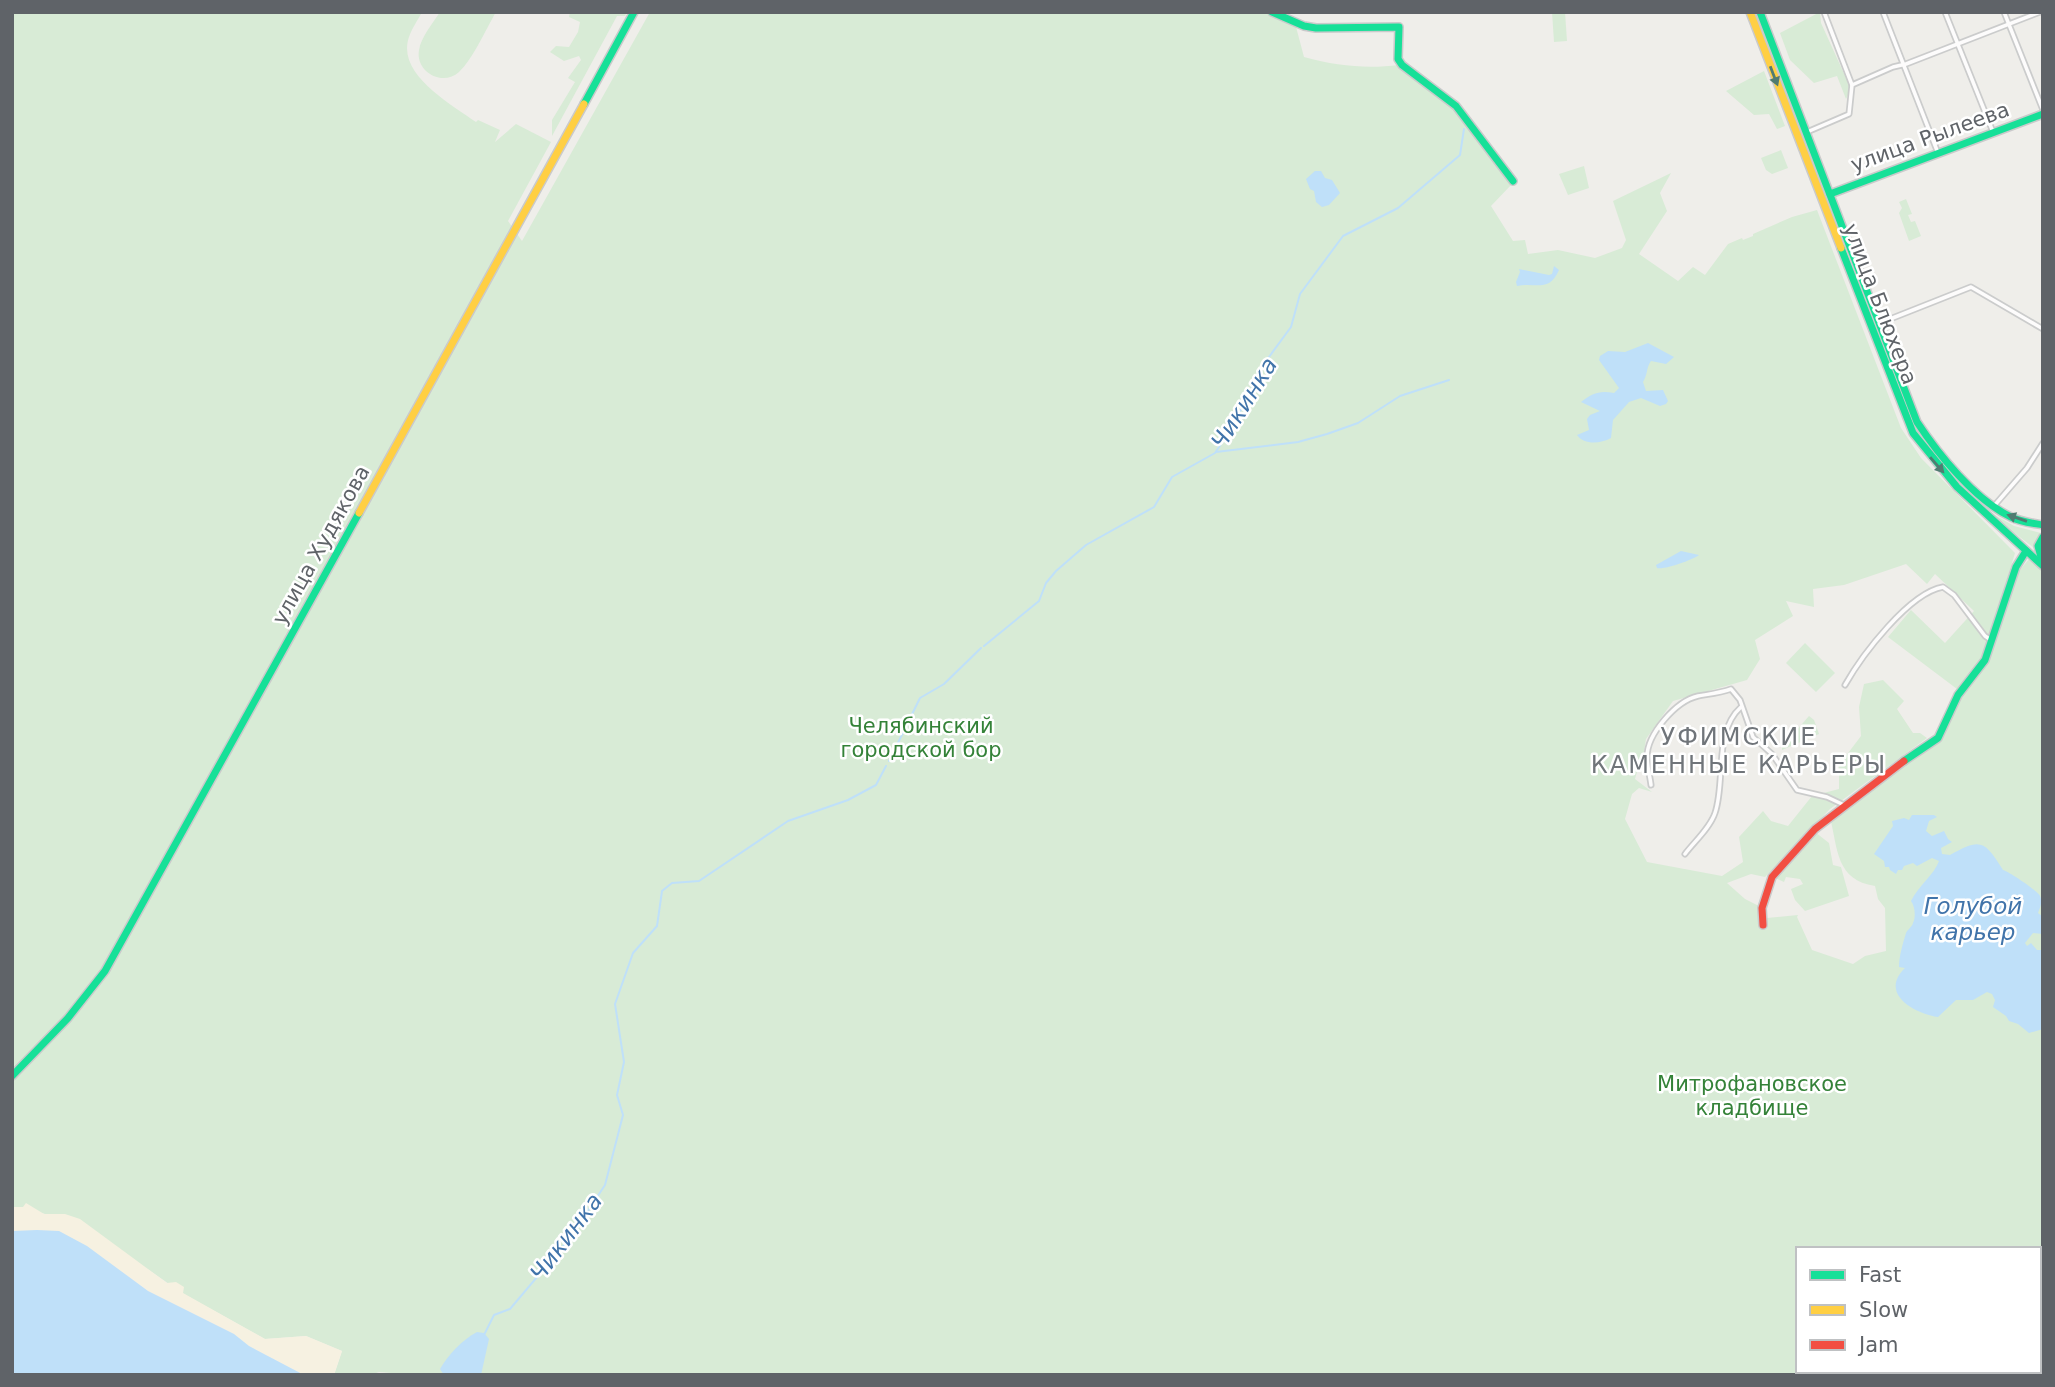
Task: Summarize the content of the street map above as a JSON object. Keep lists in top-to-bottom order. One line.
{"streets":{"main road":["улица Рылеева","улица Блюхера","улица Худякова"]},"crossings":[["улица Рылеева","улица Блюхера"]],"districts":["УФИМСКИЕ КАМЕННЫЕ КАРЬЕРЫ"],"water":["Чикинка","Голубой карьер"],"parks":["Челябинский городской бор","Митрофановское кладбище"],"legend":["Fast","Slow","Jam"]}
